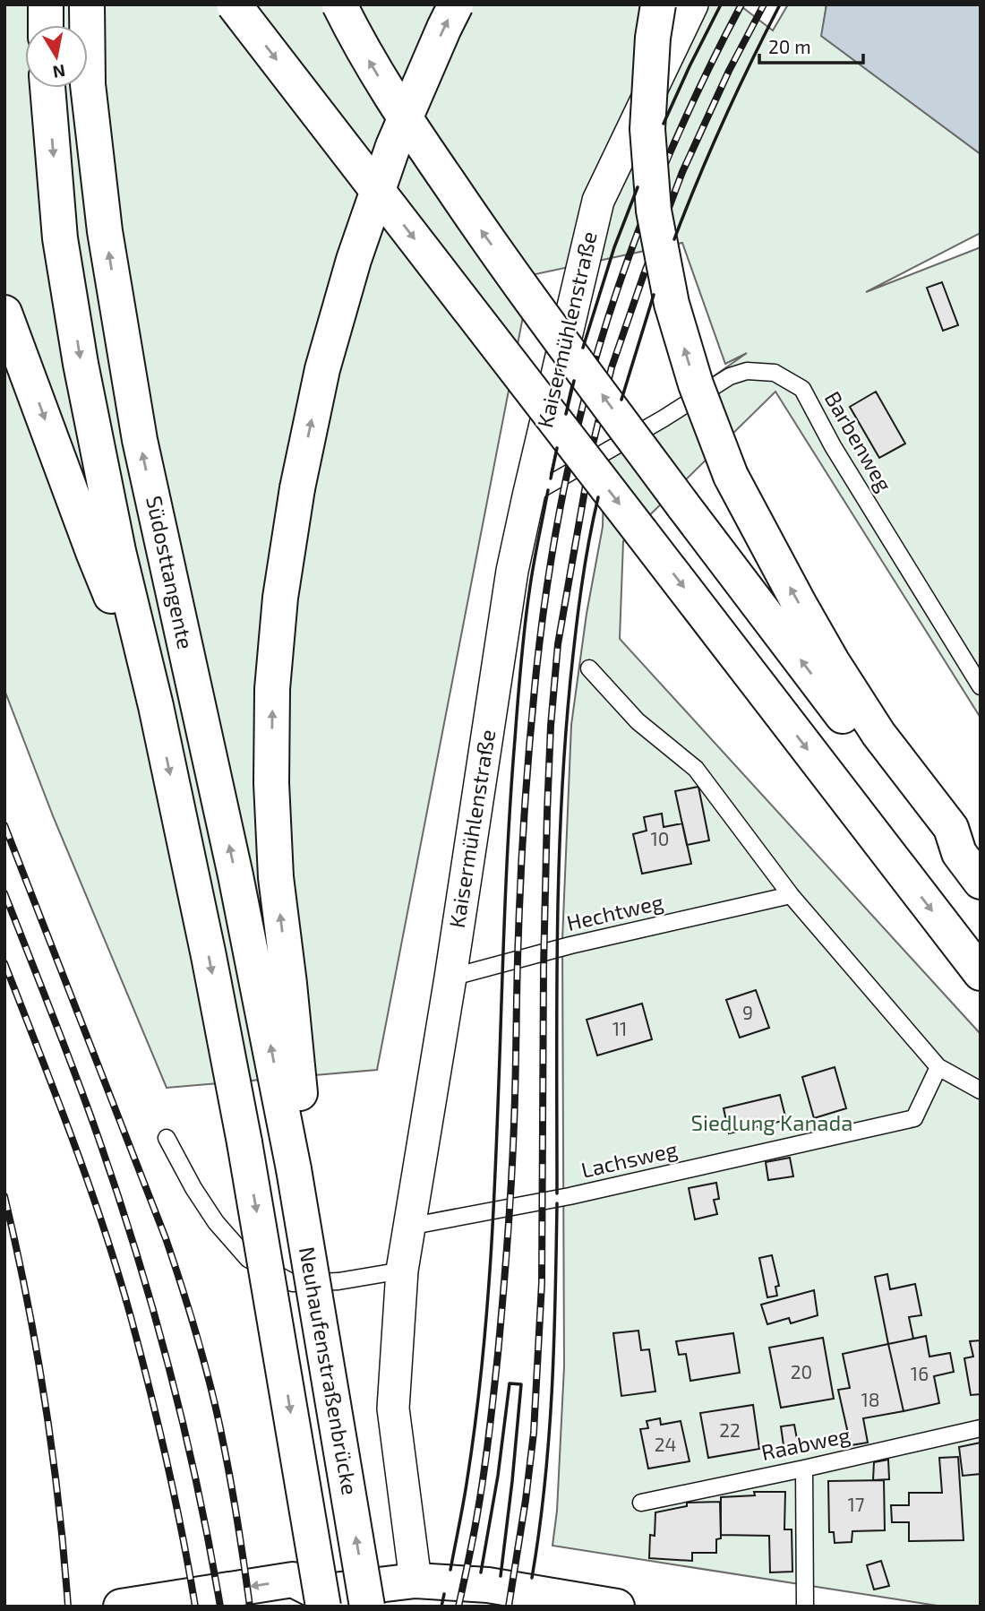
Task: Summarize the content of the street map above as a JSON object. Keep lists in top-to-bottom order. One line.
{"streets":{"main road":["Südosttangente","Neuhaufenstraßenbrücke"],"street":["Kaisermühlenstraße"],"lane":["Barbenweg","Hechtweg","Lachsweg","Raabweg"]},"crossings":[["Kaisermühlenstraße","Barbenweg"],["Kaisermühlenstraße","Hechtweg"],["Kaisermühlenstraße","Lachsweg"],["Südosttangente","Neuhaufenstraßenbrücke"]],"parks":["Siedlung Kanada"],"house_numbers":["10","9","11","20","16","18","22","24","17"],"scale_bar":"20 m","north":"bottom"}
